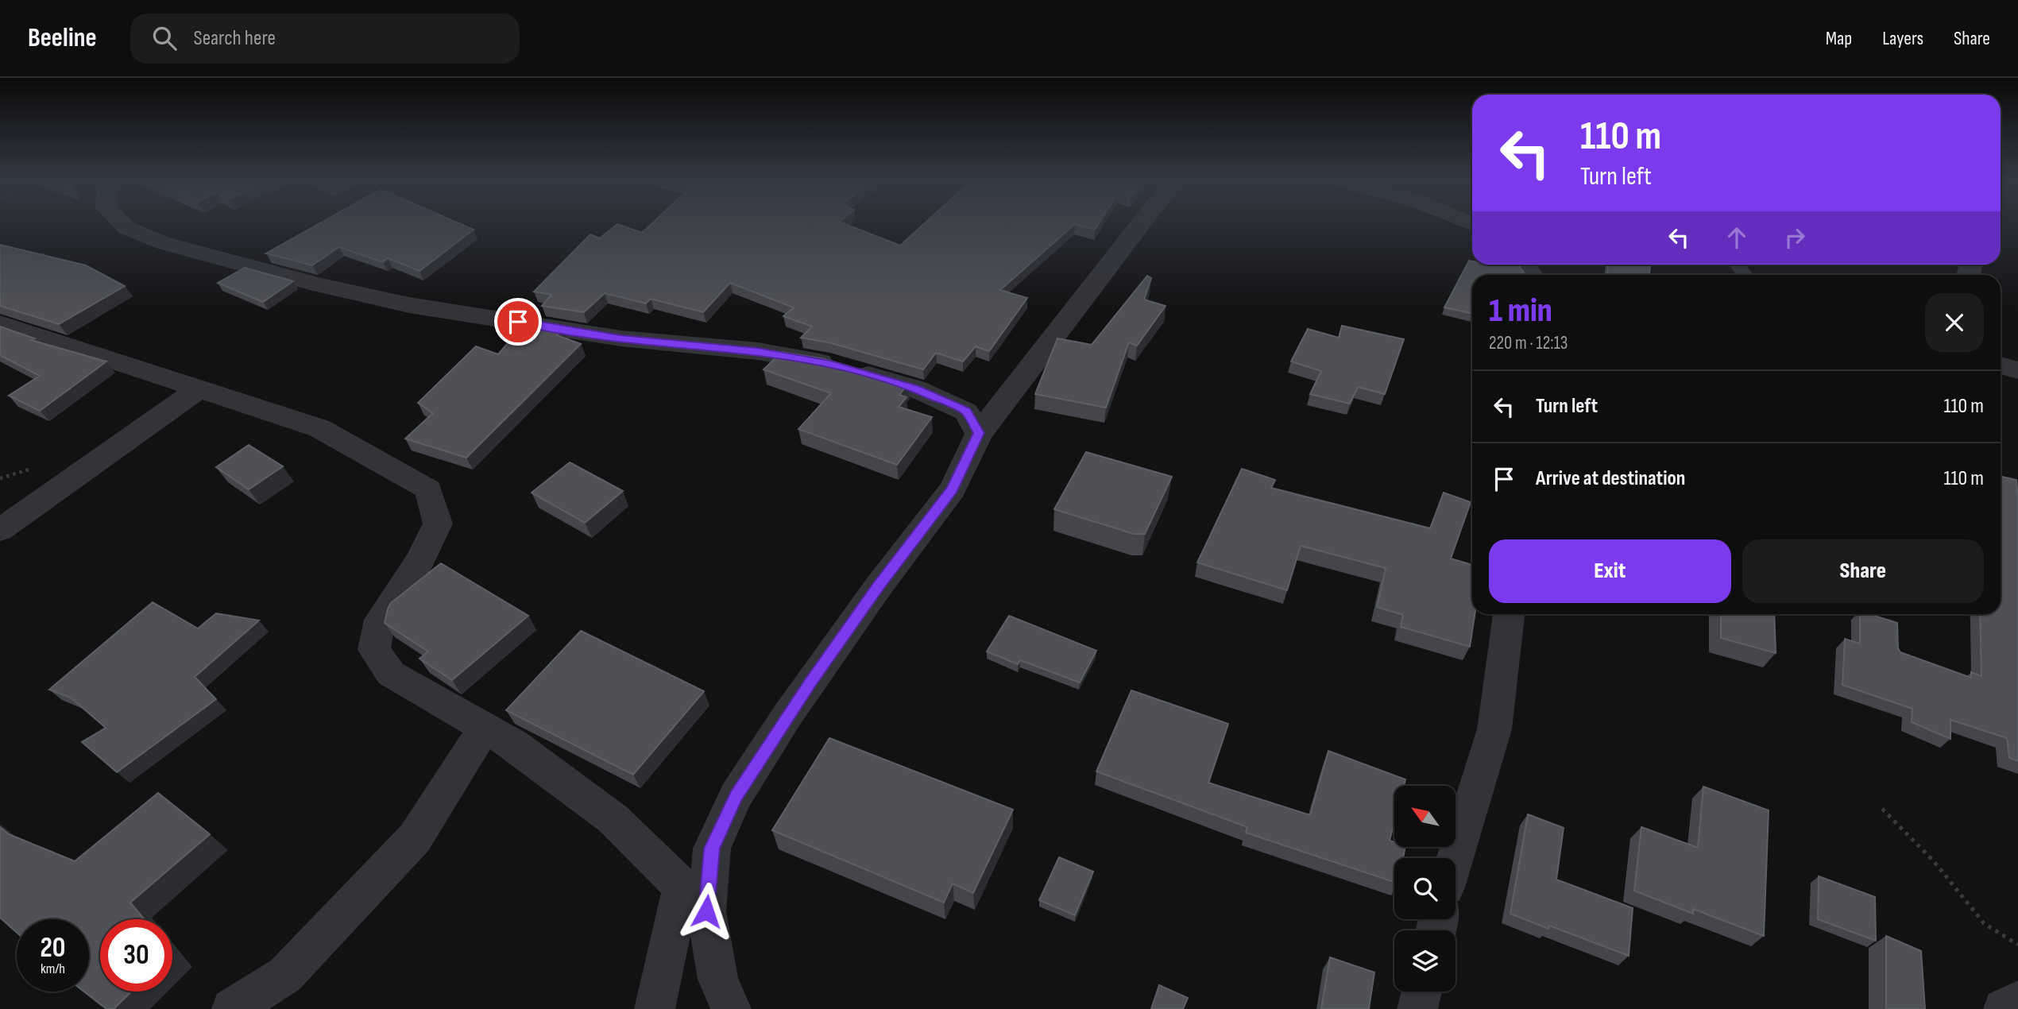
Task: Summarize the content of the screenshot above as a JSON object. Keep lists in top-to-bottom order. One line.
{"north":"top left","page":{"header":"Beeline","search":"Search here","nav":["Map","Layers","Share"],"turn":["110 m","Turn left"],"heading":["1 min","220 m · 12:13"],"list":[{"name":"Turn left","value":"110 m"},{"name":"Arrive at destination","value":"110 m"}],"buttons":["Exit","Share"],"speed":"20 km/h","limit":"30"}}
